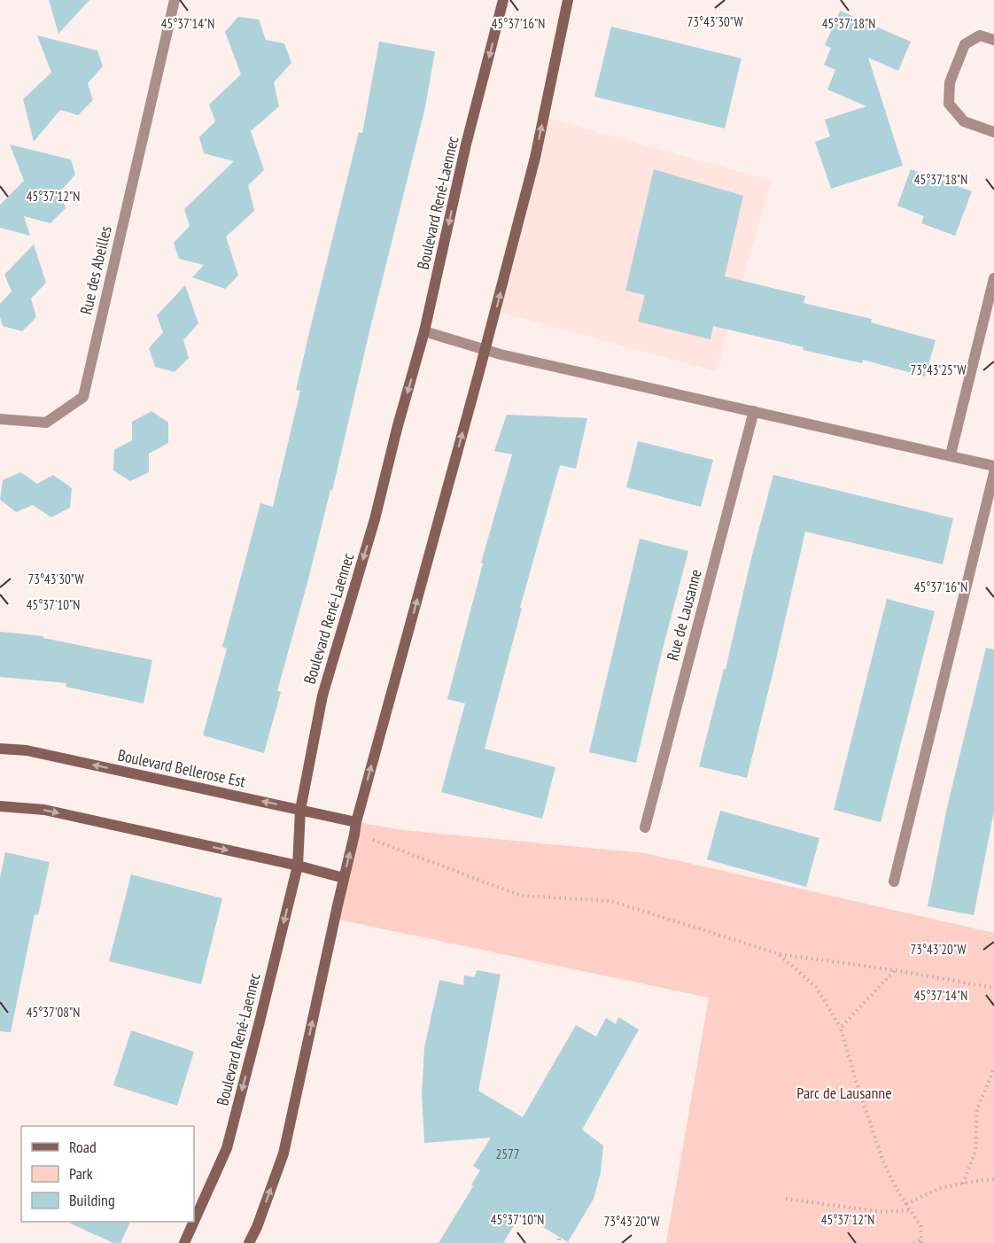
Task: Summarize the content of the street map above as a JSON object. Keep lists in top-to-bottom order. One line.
{"streets":{"street":["Boulevard René-Laennec","Rue des Abeilles","Rue de Lausanne","Boulevard Bellerose Est"]},"crossings":[["Boulevard René-Laennec","Boulevard Bellerose Est"]],"parks":["Parc de Lausanne"],"house_numbers":["2577"],"legend":["Road","Park","Building"],"coordinates":["73°43'30\"W","45°37'14\"N","45°37'18\"N","45°37'16\"N","45°37'12\"N","73°43'25\"W","45°37'10\"N","73°43'20\"W","45°37'08\"N"]}
